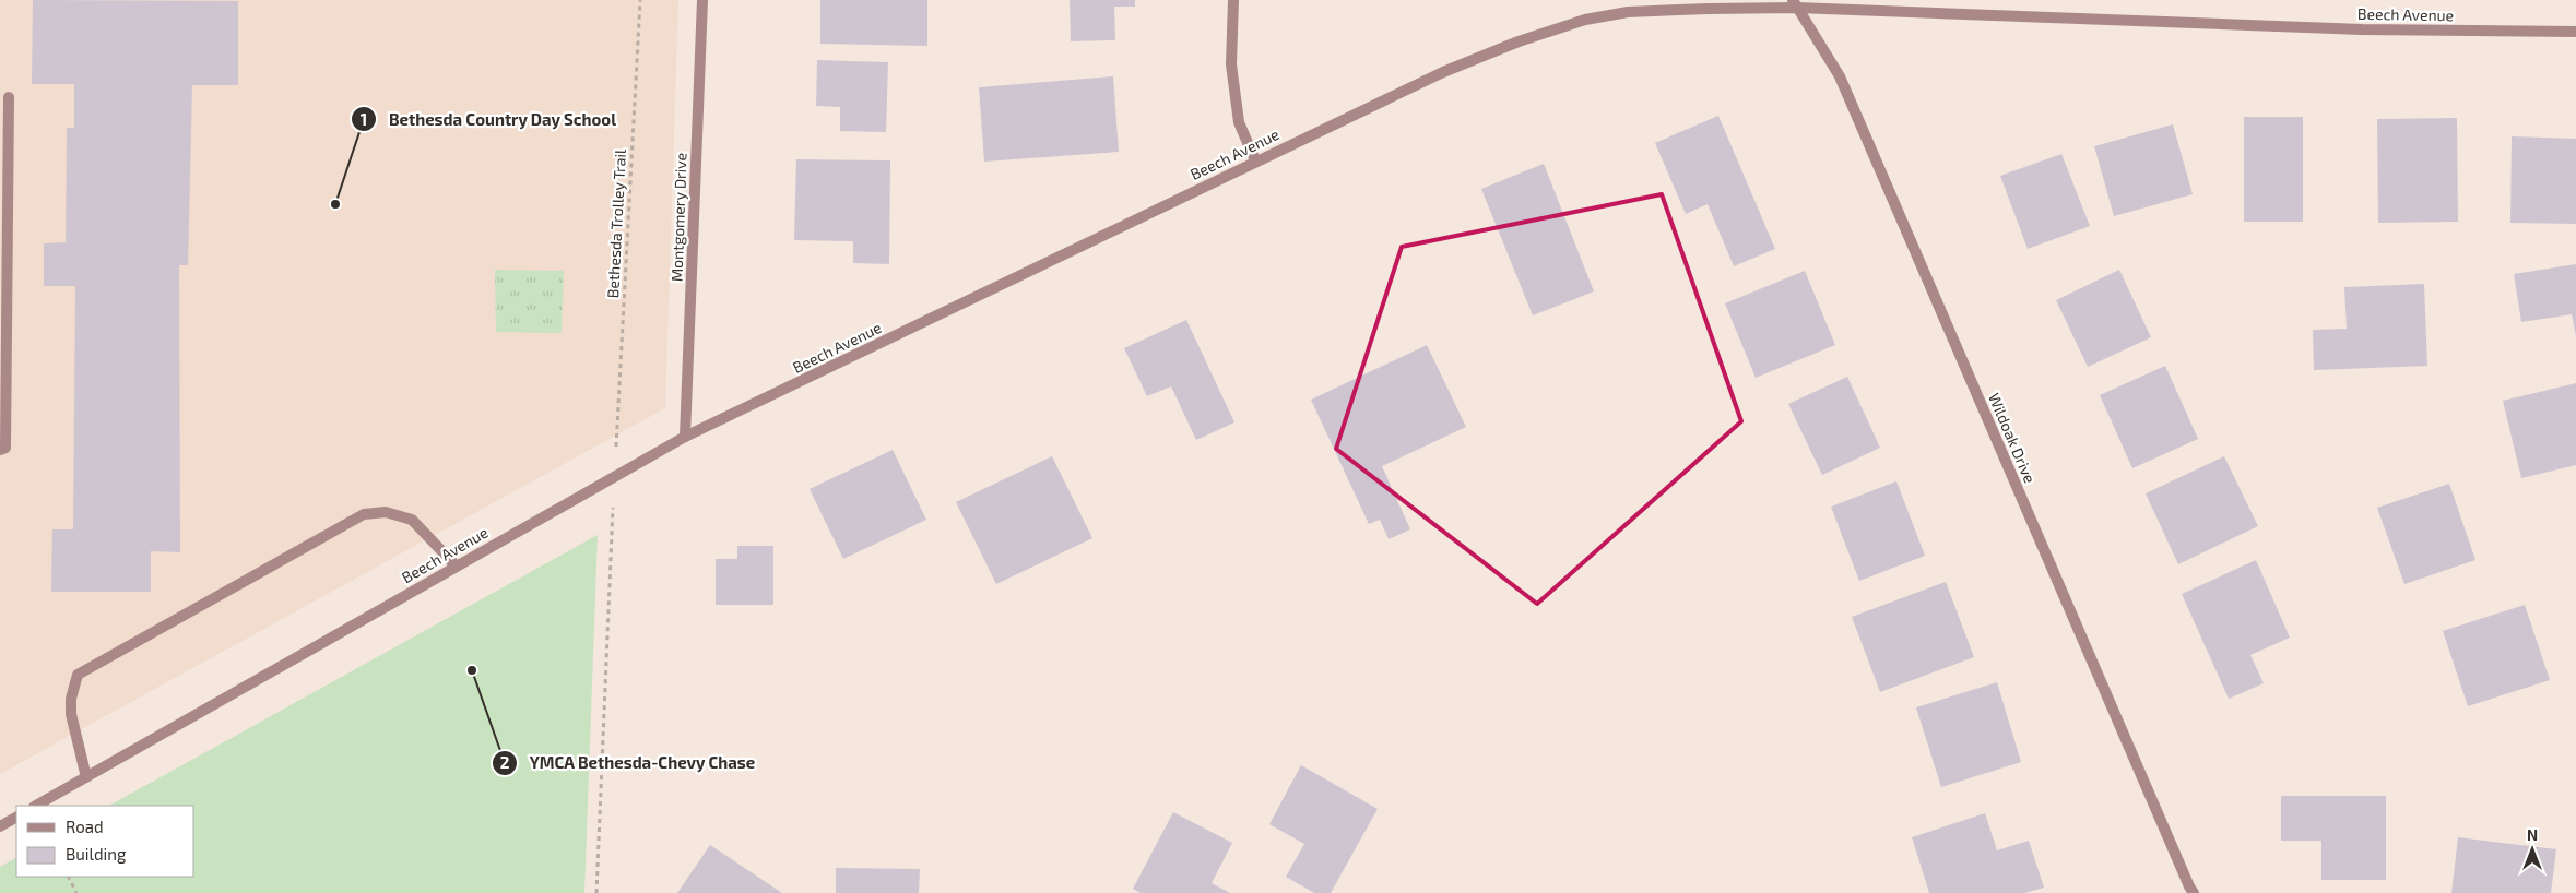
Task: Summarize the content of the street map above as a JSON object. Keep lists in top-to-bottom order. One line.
{"streets":{"street":["Beech Avenue","Montgomery Drive","Wildoak Drive"],"path":["Bethesda Trolley Trail"]},"crossings":[["Beech Avenue","Montgomery Drive"],["Beech Avenue","Wildoak Drive"]],"places":["Bethesda Country Day School","YMCA Bethesda-Chevy Chase"],"legend":["Road","Building"],"north":"top"}
